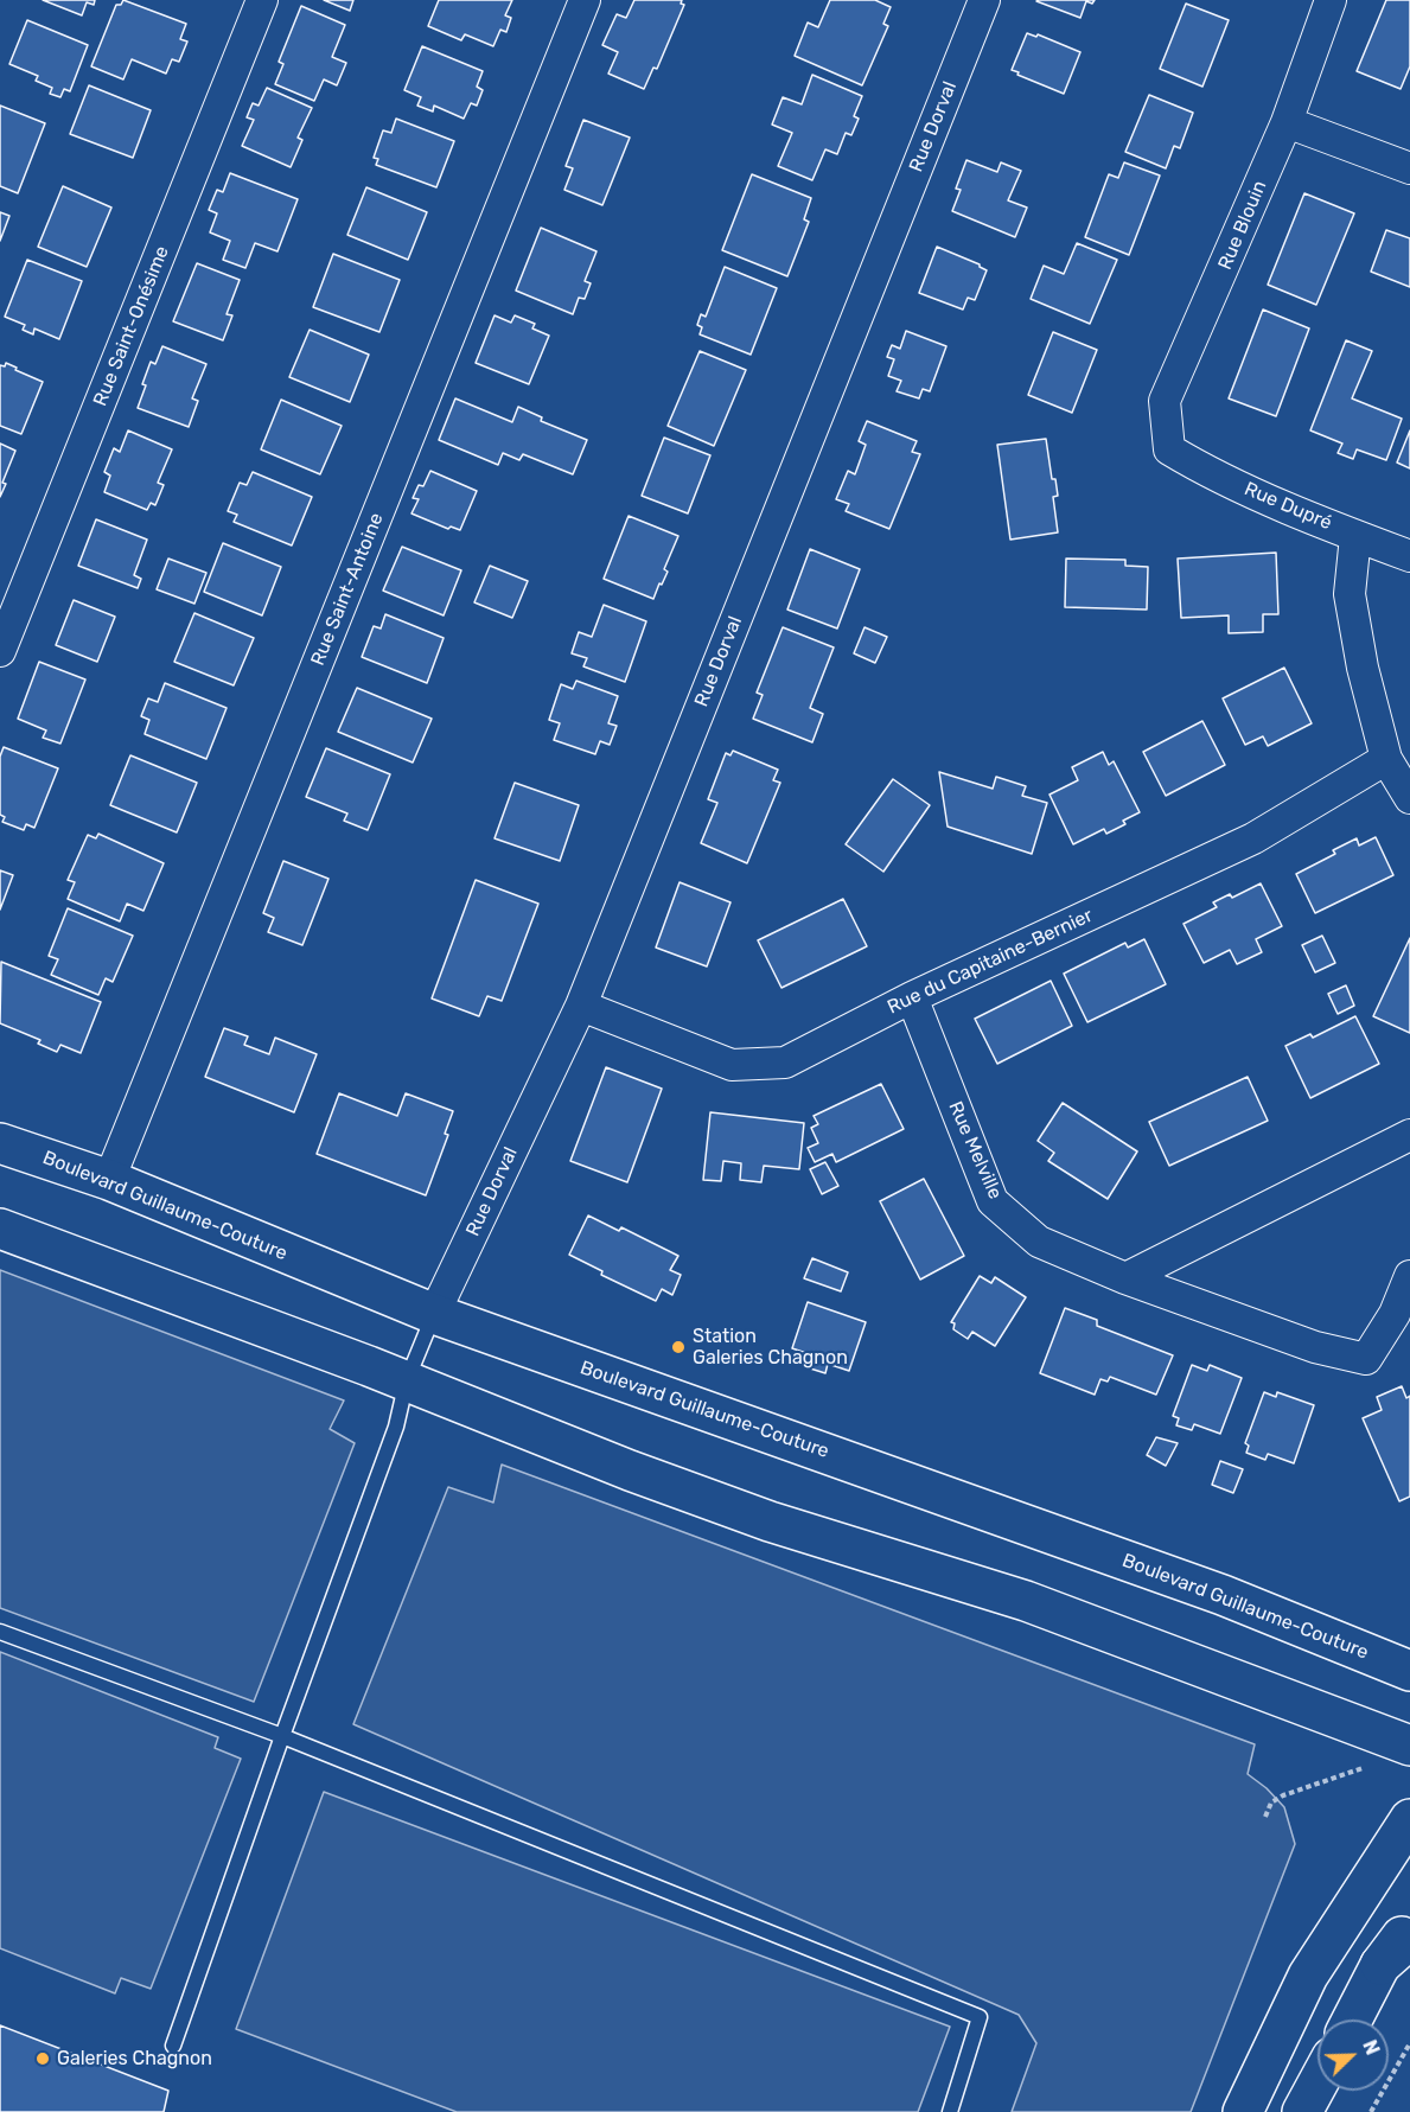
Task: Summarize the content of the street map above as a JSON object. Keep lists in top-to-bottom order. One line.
{"streets":{"main road":["Boulevard Guillaume-Couture"],"street":["Rue Dorval","Rue Blouin","Rue Saint-Onésime","Rue Dupré","Rue Saint-Antoine","Rue du Capitaine-Bernier","Rue Melville"]},"crossings":[["Rue Dorval","Rue du Capitaine-Bernier"],["Rue Dorval","Boulevard Guillaume-Couture"],["Rue Blouin","Rue Dupré"],["Rue Saint-Antoine","Boulevard Guillaume-Couture"],["Rue du Capitaine-Bernier","Rue Melville"]],"places":["Station Galeries Chagnon","Galeries Chagnon"],"north":"top right"}
